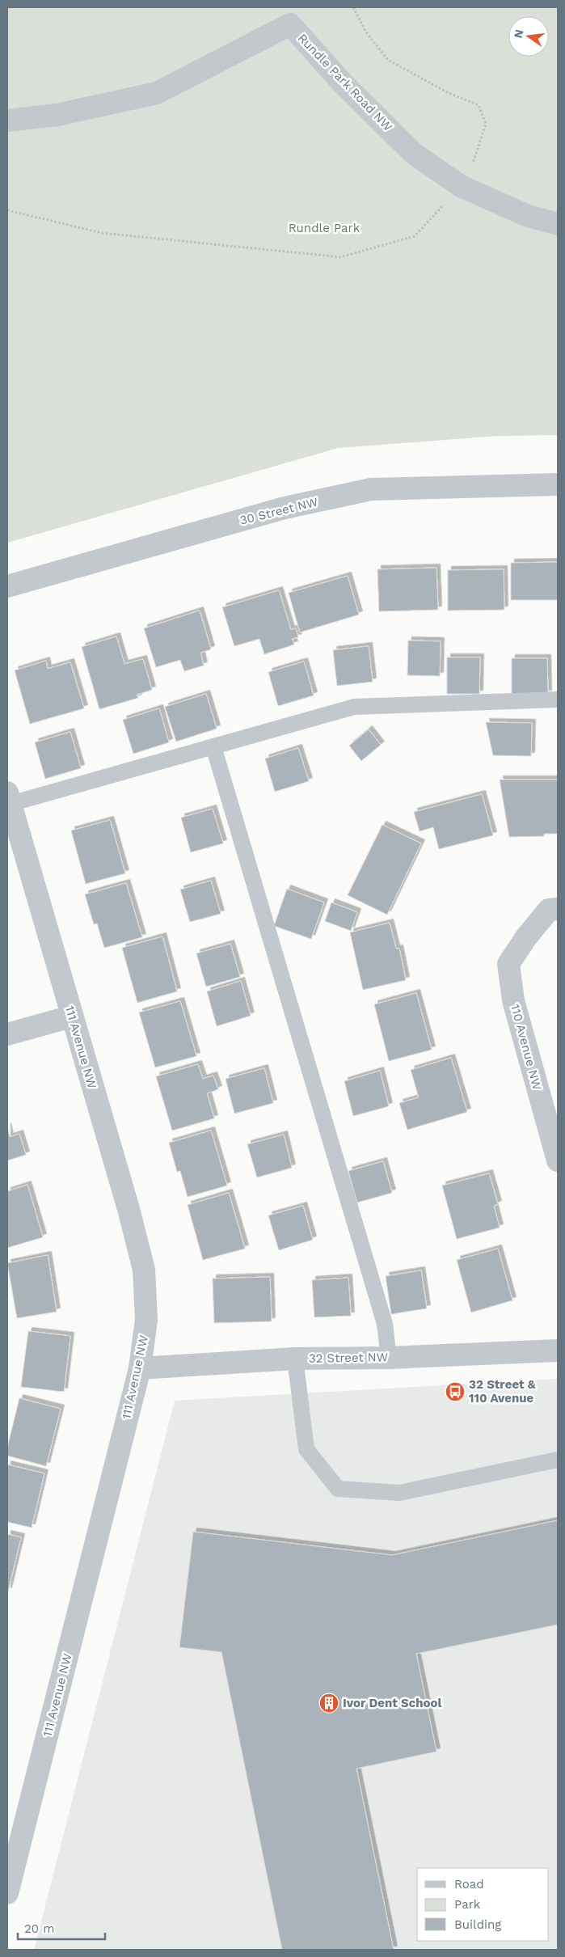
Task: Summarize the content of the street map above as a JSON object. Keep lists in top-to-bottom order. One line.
{"streets":{"street":["Rundle Park Road NW","30 Street NW","111 Avenue NW","110 Avenue NW","32 Street NW"]},"crossings":[["111 Avenue NW","32 Street NW"]],"parks":["Rundle Park"],"places":{"bus stop":["32 Street & 110 Avenue"],"building":["Ivor Dent School"]},"legend":["Road","Park","Building"],"scale_bar":"20 m","north":"left"}
